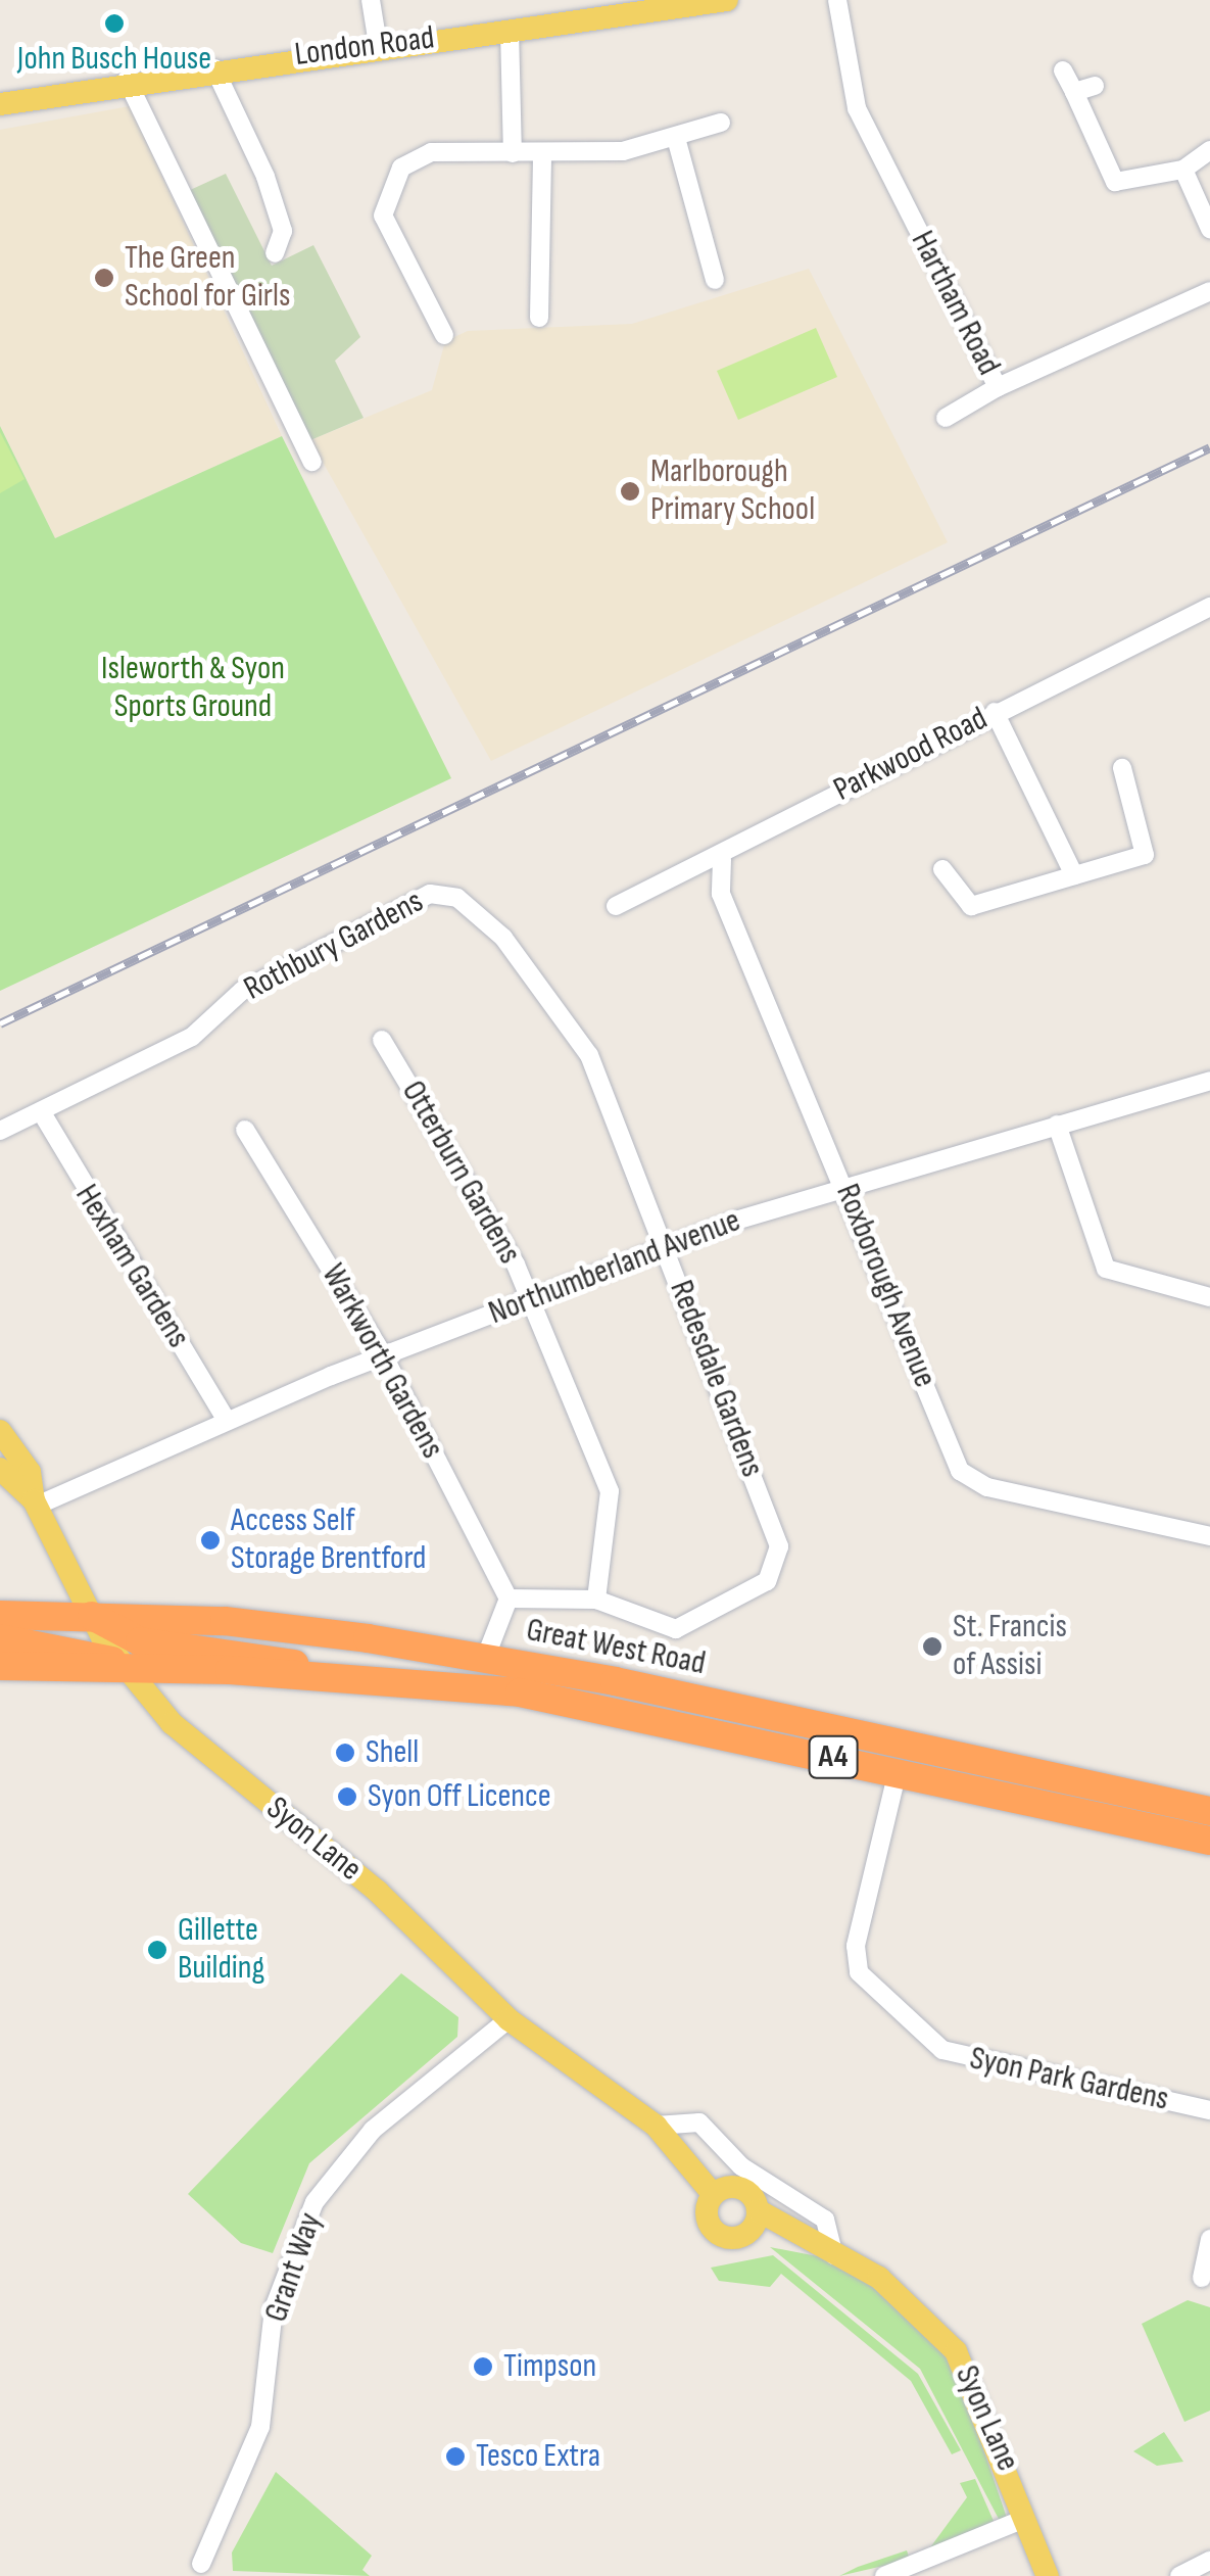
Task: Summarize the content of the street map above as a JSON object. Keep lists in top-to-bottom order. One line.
{"streets":{"highway":["Great West Road","A4"],"main road":["London Road","Syon Lane"],"street":["Hartham Road","Parkwood Road","Rothbury Gardens","Otterburn Gardens","Hexham Gardens","Northumberland Avenue","Roxborough Avenue","Warkworth Gardens","Redesdale Gardens","Syon Park Gardens","Grant Way"]},"crossings":[["Parkwood Road","Roxborough Avenue"],["Rothbury Gardens","Hexham Gardens"],["Rothbury Gardens","Redesdale Gardens"],["Otterburn Gardens","Northumberland Avenue"],["Otterburn Gardens","Redesdale Gardens"],["Hexham Gardens","Northumberland Avenue"],["Northumberland Avenue","Roxborough Avenue"],["Northumberland Avenue","Warkworth Gardens"],["Northumberland Avenue","Redesdale Gardens"],["Northumberland Avenue","Syon Lane"],["Warkworth Gardens","Redesdale Gardens"],["Great West Road","A4"],["Great West Road","Syon Lane"],["Great West Road","Syon Park Gardens"],["A4","Syon Lane"],["Syon Lane","Grant Way"]],"parks":["Isleworth & Syon Sports Ground"],"places":["John Busch House","The Green School for Girls","Marlborough Primary School","Access Self Storage Brentford","St. Francis of Assisi","Shell","Syon Off Licence","Gillette Building","Timpson","Tesco Extra"]}
